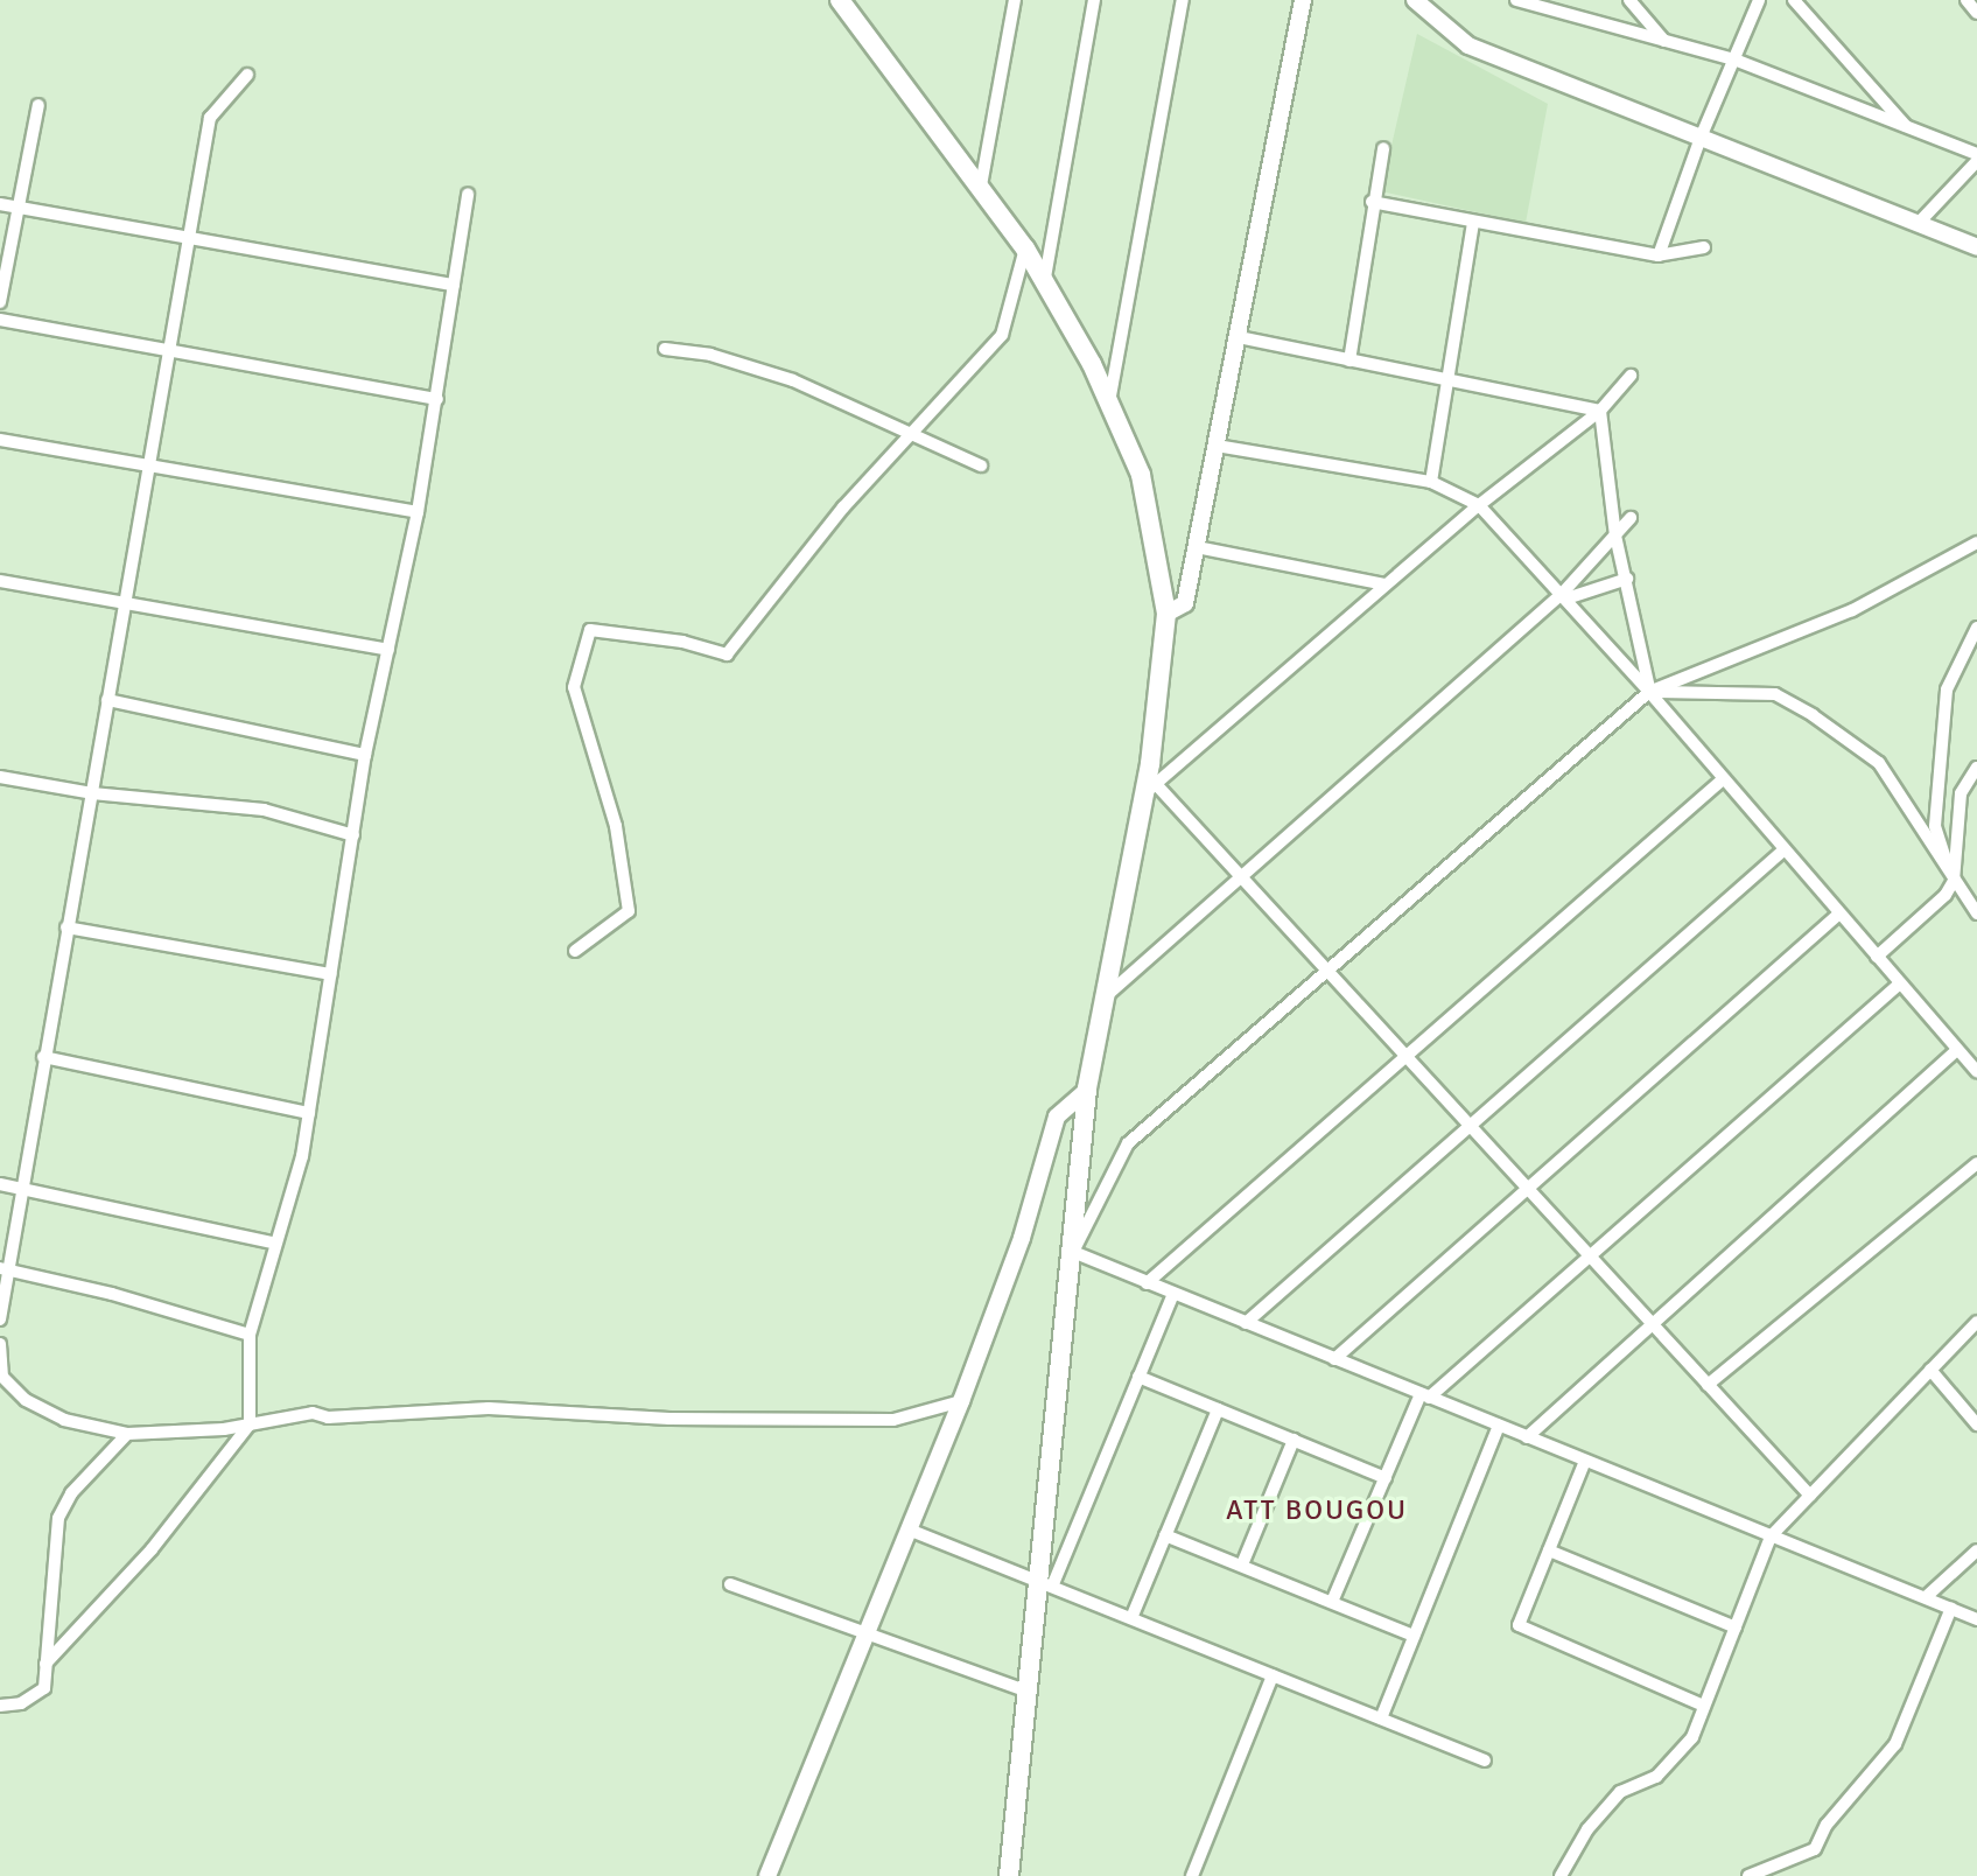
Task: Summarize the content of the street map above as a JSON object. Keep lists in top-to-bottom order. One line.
{"districts":["ATT BOUGOU"]}
